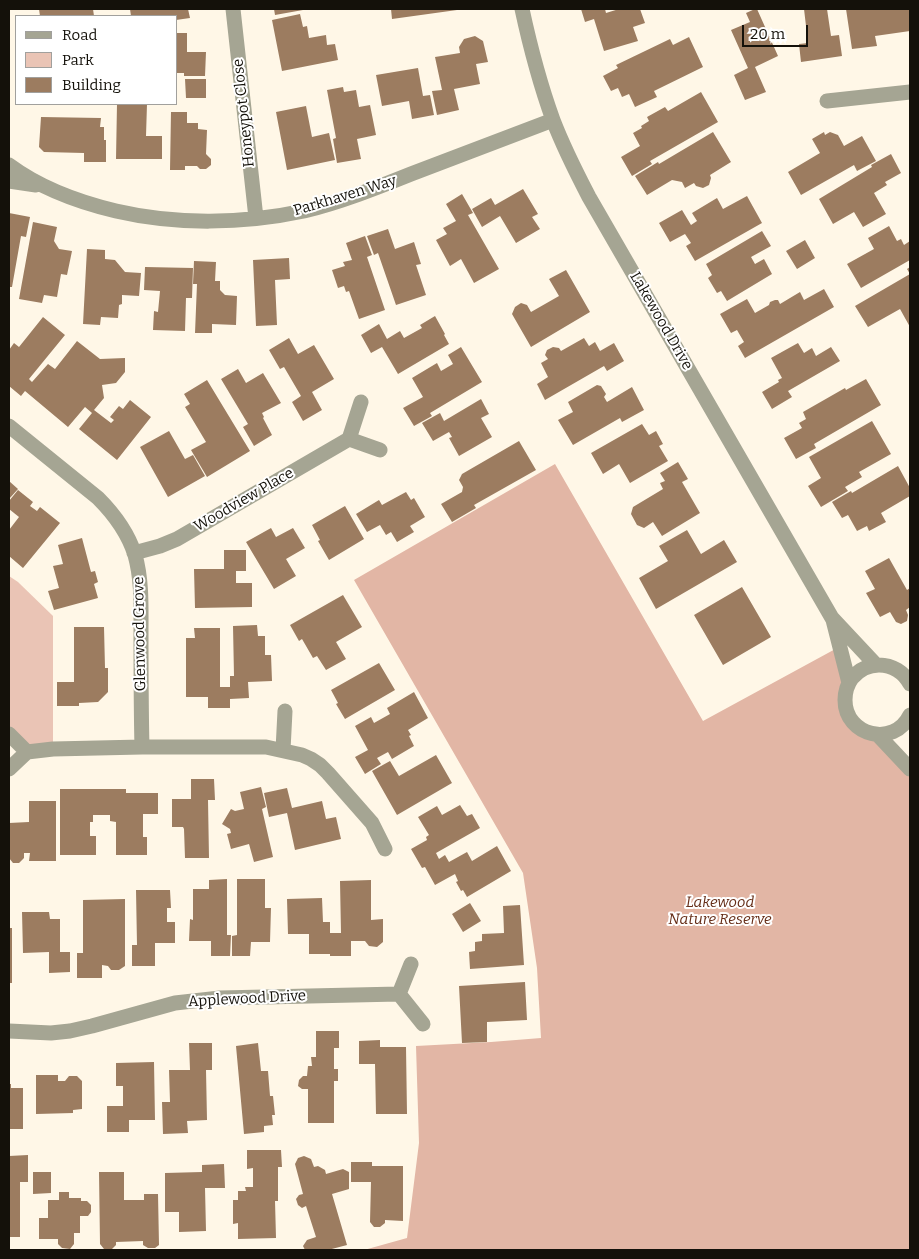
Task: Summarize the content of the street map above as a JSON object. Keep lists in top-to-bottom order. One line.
{"streets":{"street":["Honeypot Close","Parkhaven Way","Lakewood Drive","Woodview Place","Glenwood Grove","Applewood Drive"]},"crossings":[["Honeypot Close","Parkhaven Way"],["Parkhaven Way","Lakewood Drive"],["Woodview Place","Glenwood Grove"]],"parks":["Lakewood Nature Reserve"],"legend":["Road","Park","Building"],"scale_bar":"20 m"}
